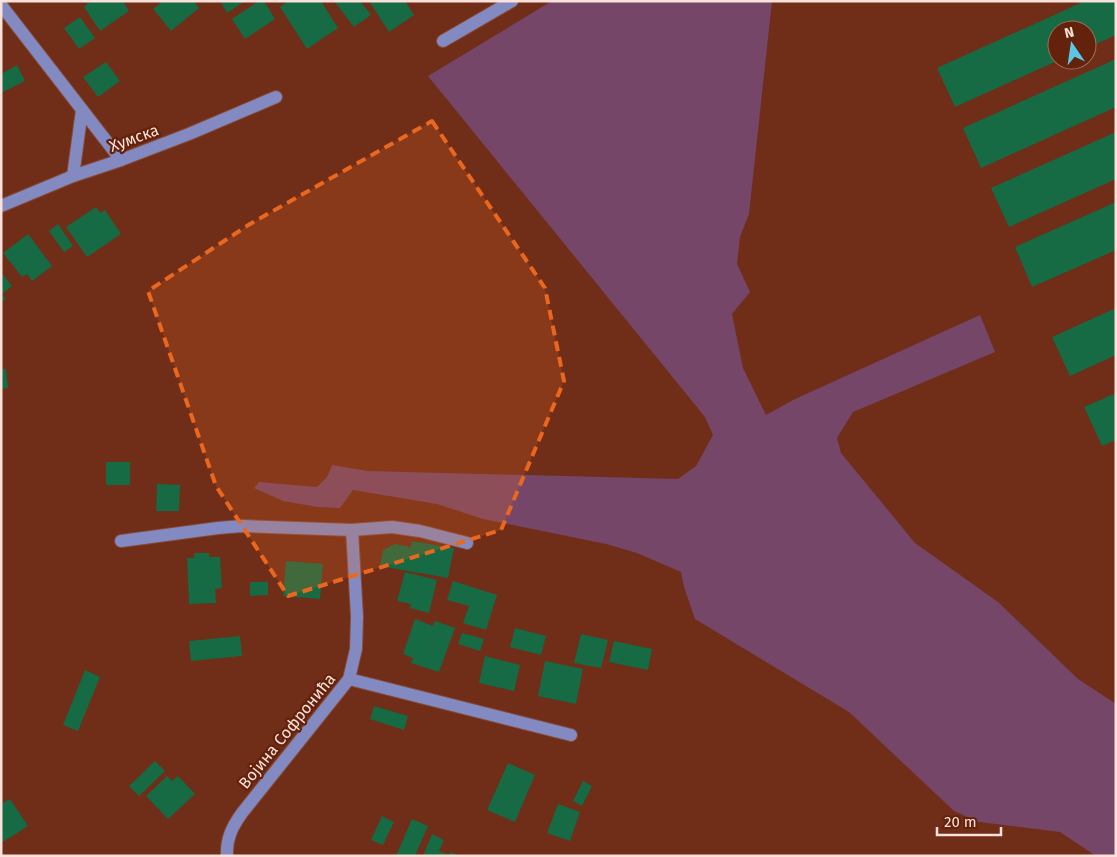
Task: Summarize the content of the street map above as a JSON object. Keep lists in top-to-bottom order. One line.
{"streets":{"street":["Хумска","Војина Софронића"]},"scale_bar":"20 m","north":"top"}
